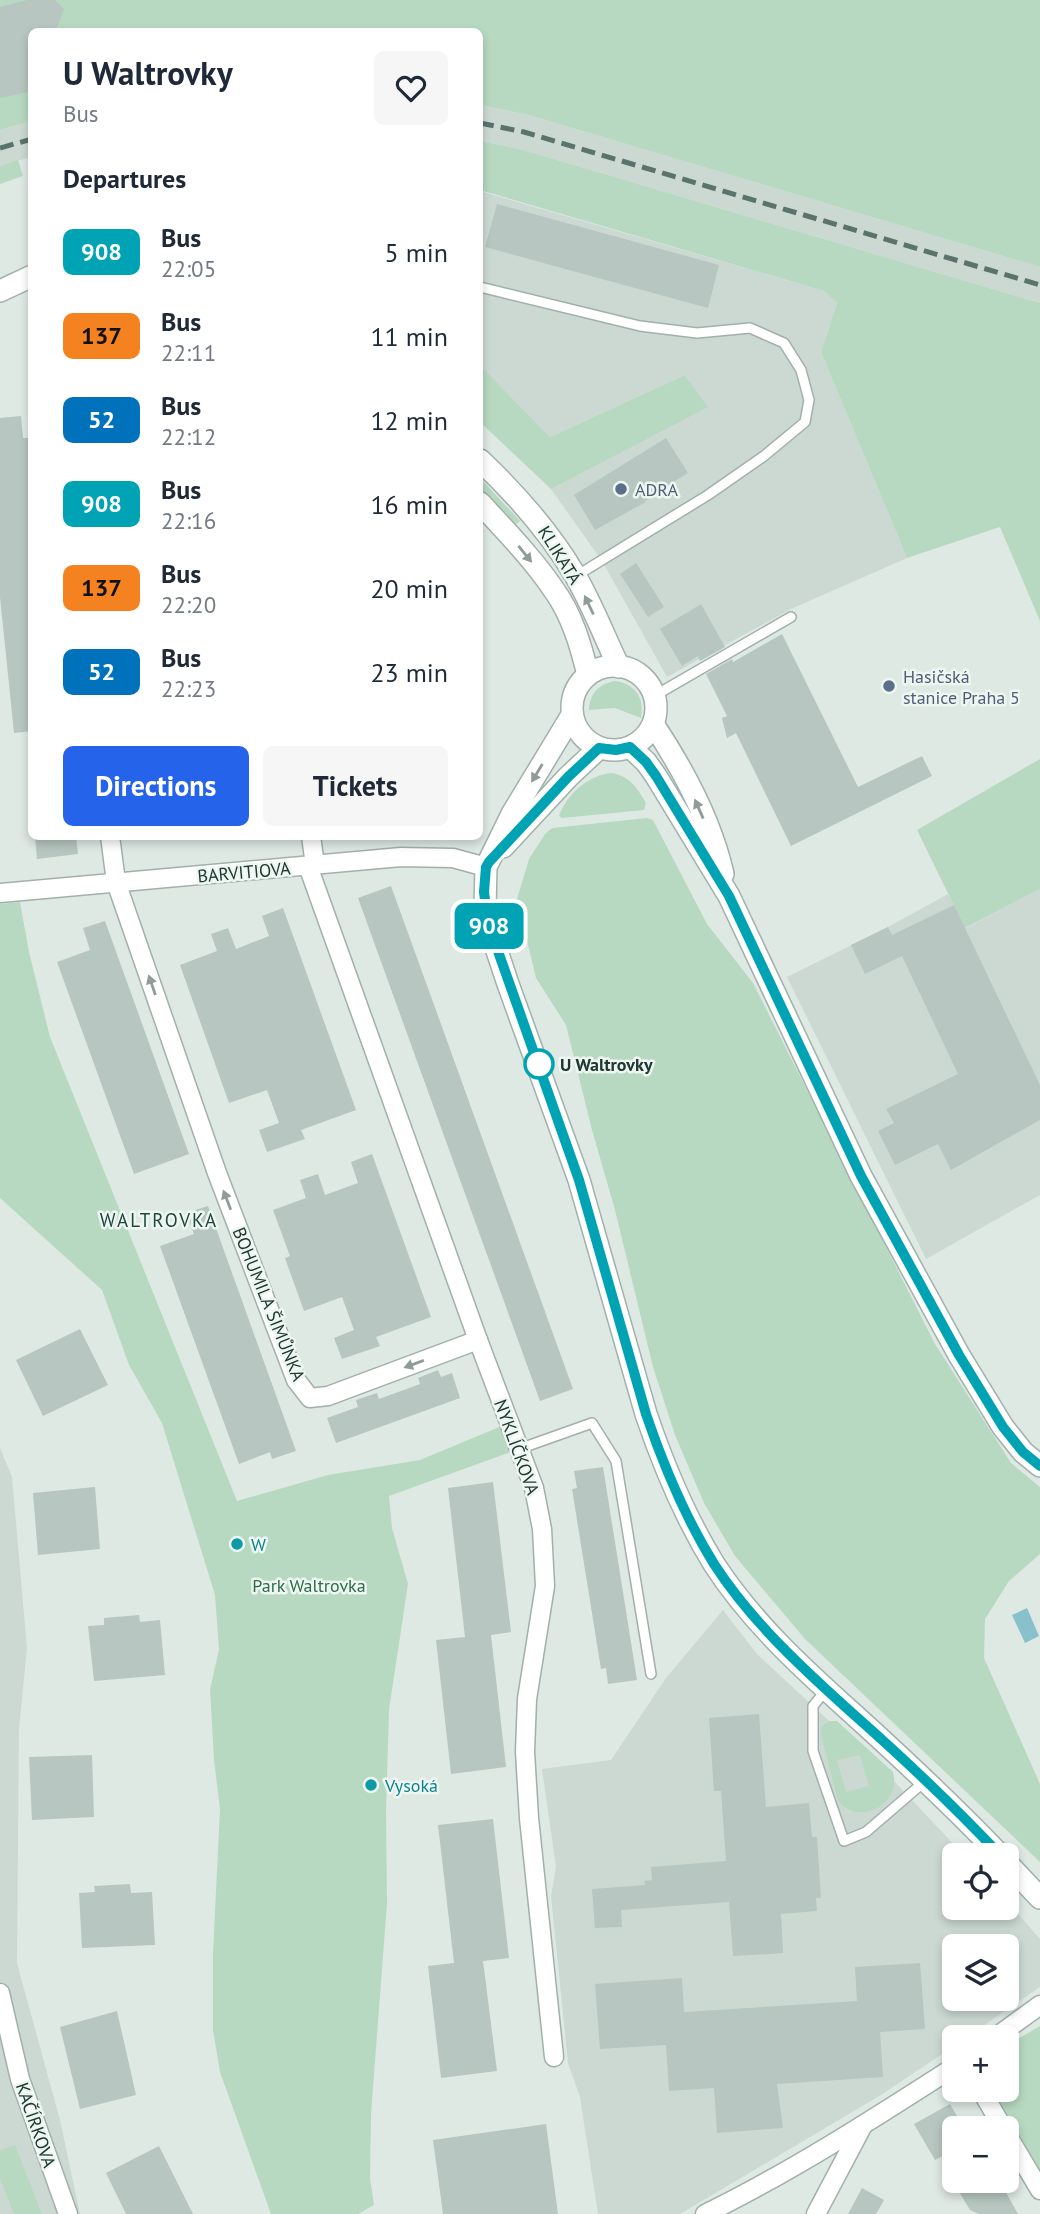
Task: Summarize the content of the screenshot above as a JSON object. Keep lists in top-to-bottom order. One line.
{"streets":{"street":["KLIKATÁ","BARVITIOVA","BOHUMILA ŠIMŮNKA","NYKLÍČKOVA","KAČÍRKOVA"]},"crossings":[["BARVITIOVA","BOHUMILA ŠIMŮNKA"],["BARVITIOVA","NYKLÍČKOVA"],["BOHUMILA ŠIMŮNKA","NYKLÍČKOVA"]],"districts":["WALTROVKA"],"parks":["Park Waltrovka"],"places":["ADRA","Hasičská stanice Praha 5","U Waltrovky","W","Vysoká"],"lines":["bus line 908"],"page":{"on_map":"908","heading":[["U Waltrovky","Bus"],"Departures"],"list":[{"mark":"908","name":"Bus","note":"22:05","value":"5 min"},{"mark":"137","name":"Bus","note":"22:11","value":"11 min"},{"mark":"52","name":"Bus","note":"22:12","value":"12 min"},{"mark":"908","name":"Bus","note":"22:16","value":"16 min"},{"mark":"137","name":"Bus","note":"22:20","value":"20 min"},{"mark":"52","name":"Bus","note":"22:23","value":"23 min"}],"buttons":["Directions","Tickets"],"map_buttons":["+","−"]}}
